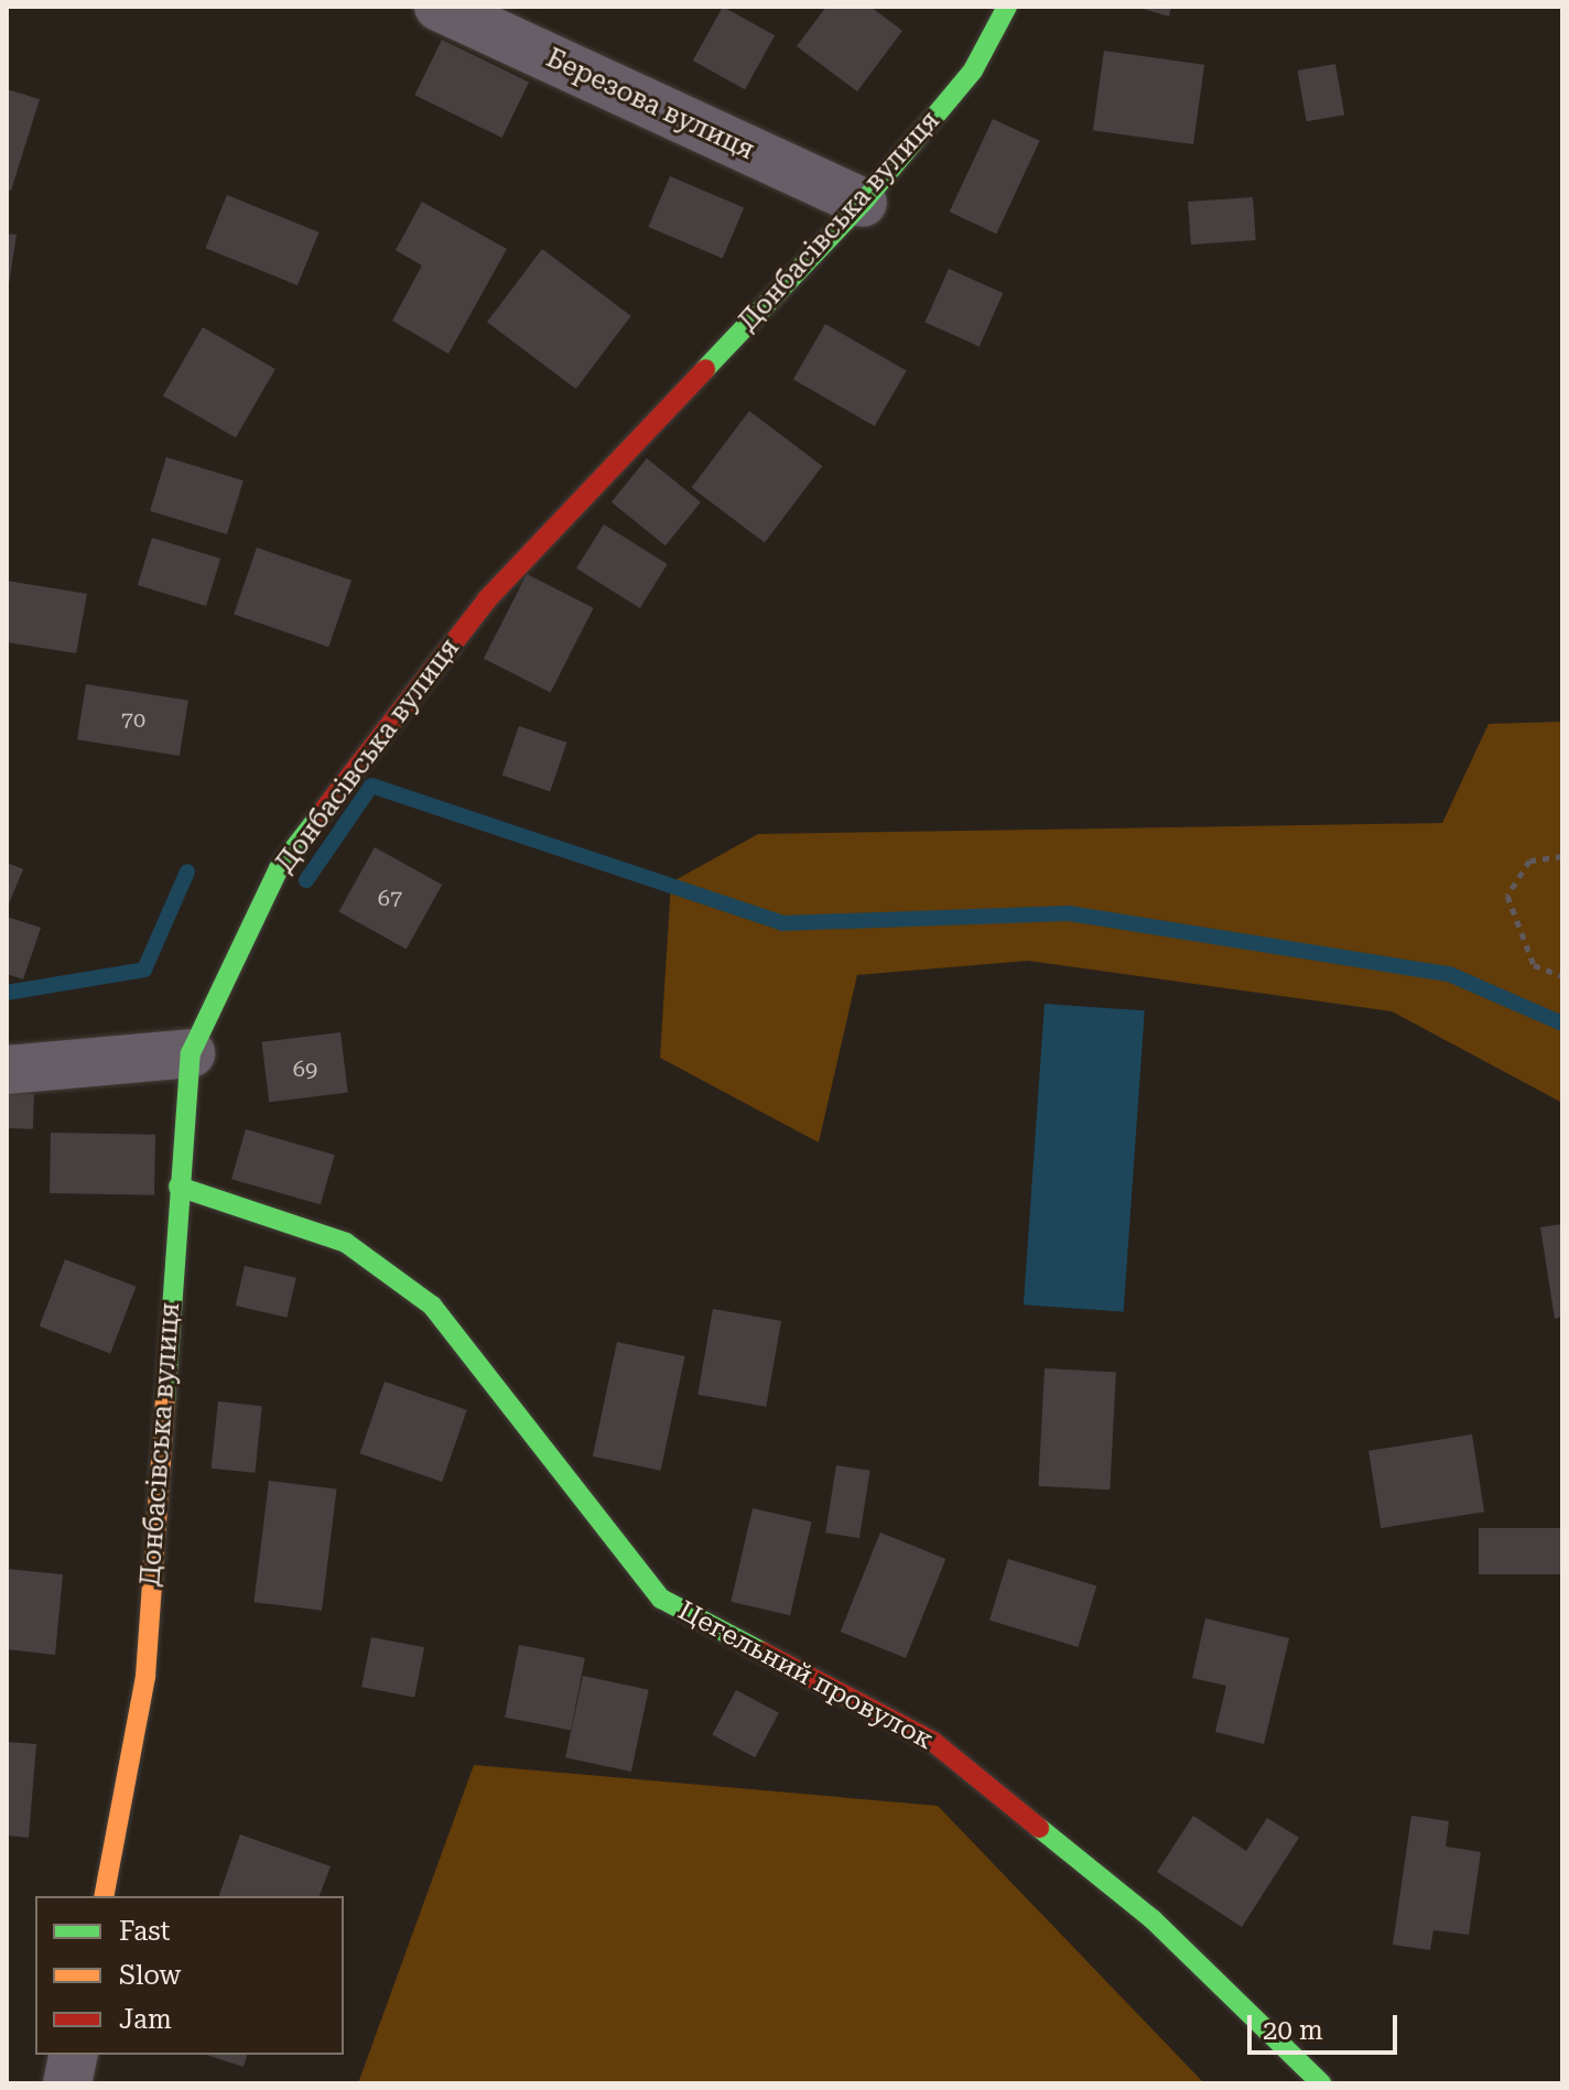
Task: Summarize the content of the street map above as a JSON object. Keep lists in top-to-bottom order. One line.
{"streets":{"street":["Березова вулиця","Донбасівська вулиця","Цегельний провулок"]},"crossings":[["Березова вулиця","Донбасівська вулиця"],["Донбасівська вулиця","Цегельний провулок"]],"house_numbers":["70","67","69"],"legend":["Fast","Slow","Jam"],"scale_bar":"20 m"}
